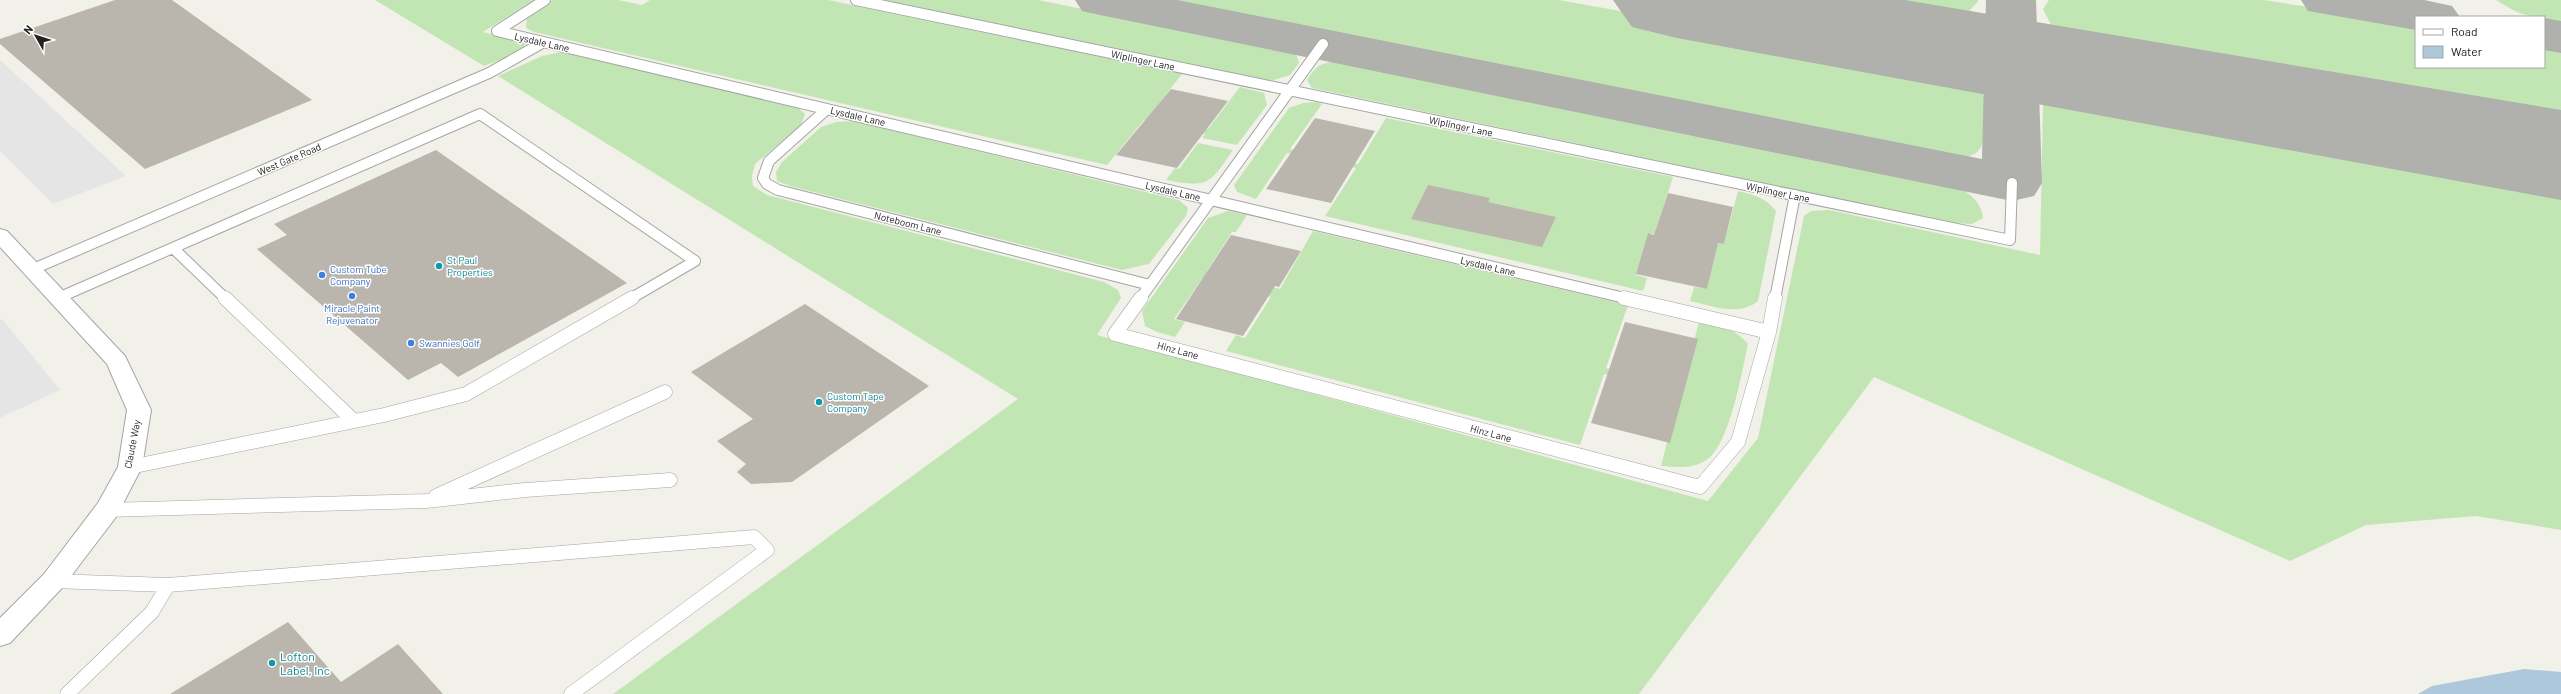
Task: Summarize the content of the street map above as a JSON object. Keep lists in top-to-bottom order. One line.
{"streets":{"street":["Claude Way"],"lane":["Lysdale Lane","Wiplinger Lane","West Gate Road","Noteboom Lane","Hinz Lane"]},"crossings":[["Lysdale Lane","West Gate Road"],["Lysdale Lane","Noteboom Lane"],["Lysdale Lane","Hinz Lane"],["West Gate Road","Claude Way"],["Noteboom Lane","Hinz Lane"]],"places":["St Paul Properties","Custom Tube Company","Miracle Paint Rejuvenator","Swannies Golf","Custom Tape Company","Lofton Label, Inc"],"legend":["Road","Water"],"north":"top left"}
